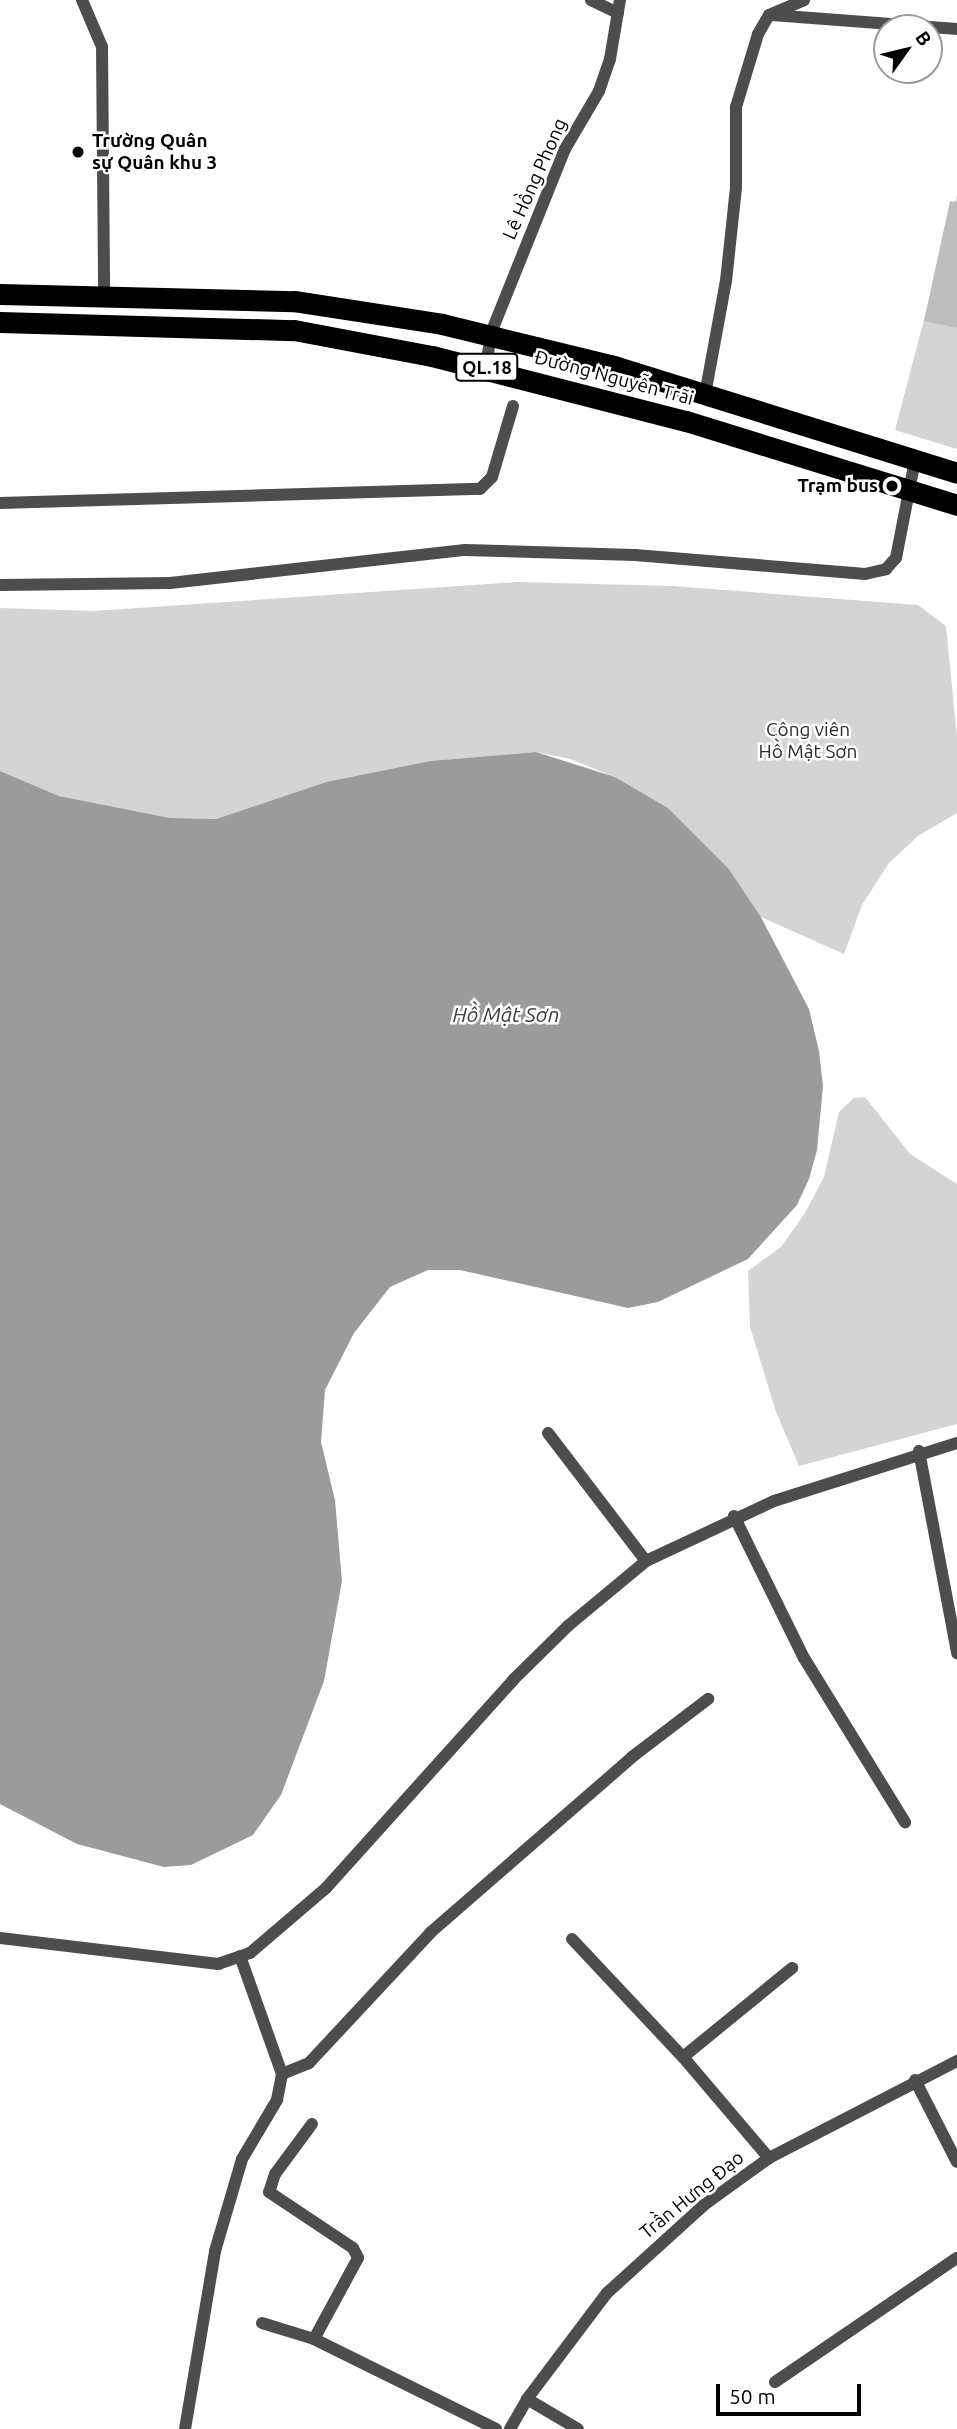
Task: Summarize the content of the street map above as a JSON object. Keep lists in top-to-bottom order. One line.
{"streets":{"highway":["QL.18","Đường Nguyễn Trãi"],"street":["Lê Hồng Phong","Trần Hưng Đạo"]},"crossings":[["Lê Hồng Phong","Đường Nguyễn Trãi"]],"water":["Hồ Mật Sơn"],"parks":["Công viên Hồ Mật Sơn"],"places":["Trường Quân sự Quân khu 3","Trạm bus"],"scale_bar":"50 m","north":"top right"}
